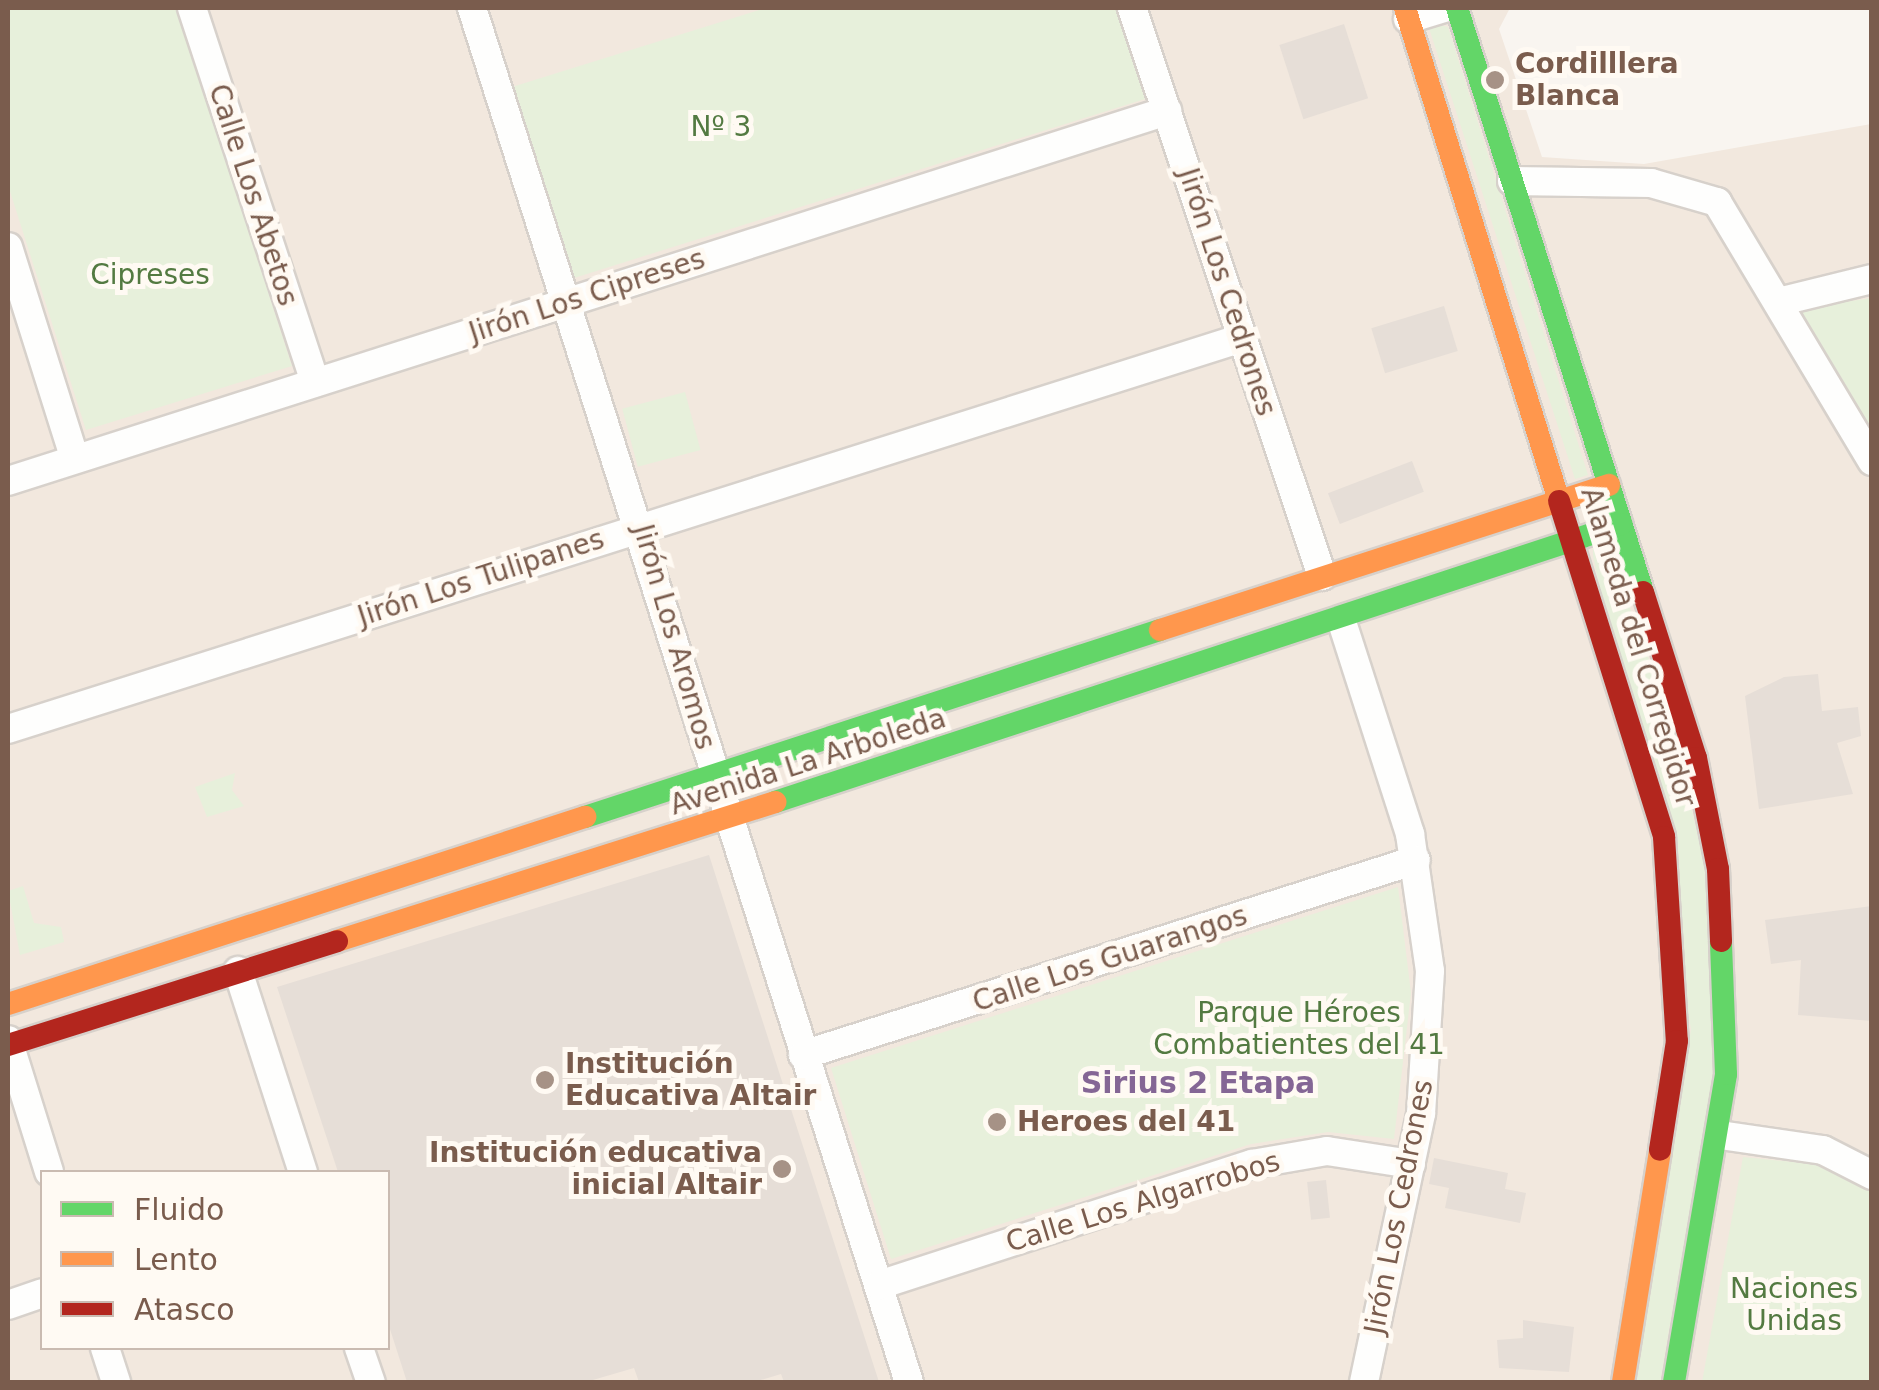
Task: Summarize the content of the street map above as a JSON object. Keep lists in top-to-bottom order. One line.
{"streets":{"street":["Calle Los Abetos","Jirón Los Cedrones","Jirón Los Cipreses","Jirón Los Tulipanes","Jirón Los Aromos","Alameda del Corregidor","Avenida La Arboleda","Calle Los Guarangos","Calle Los Algarrobos"]},"crossings":[["Calle Los Abetos","Jirón Los Cipreses"],["Jirón Los Cedrones","Jirón Los Cipreses"],["Jirón Los Cedrones","Jirón Los Tulipanes"],["Jirón Los Cedrones","Avenida La Arboleda"],["Jirón Los Cedrones","Calle Los Guarangos"],["Jirón Los Cedrones","Calle Los Algarrobos"],["Jirón Los Cipreses","Jirón Los Aromos"],["Jirón Los Tulipanes","Jirón Los Aromos"],["Jirón Los Aromos","Avenida La Arboleda"],["Jirón Los Aromos","Calle Los Guarangos"],["Jirón Los Aromos","Calle Los Algarrobos"],["Alameda del Corregidor","Avenida La Arboleda"]],"districts":["Sirius 2 Etapa"],"parks":["Nº 3","Cipreses","Parque Héroes Combatientes del 41","Naciones Unidas"],"places":["Cordilllera Blanca","Institución Educativa Altair","Heroes del 41","Institución educativa inicial Altair"],"legend":["Fluido","Lento","Atasco"]}
